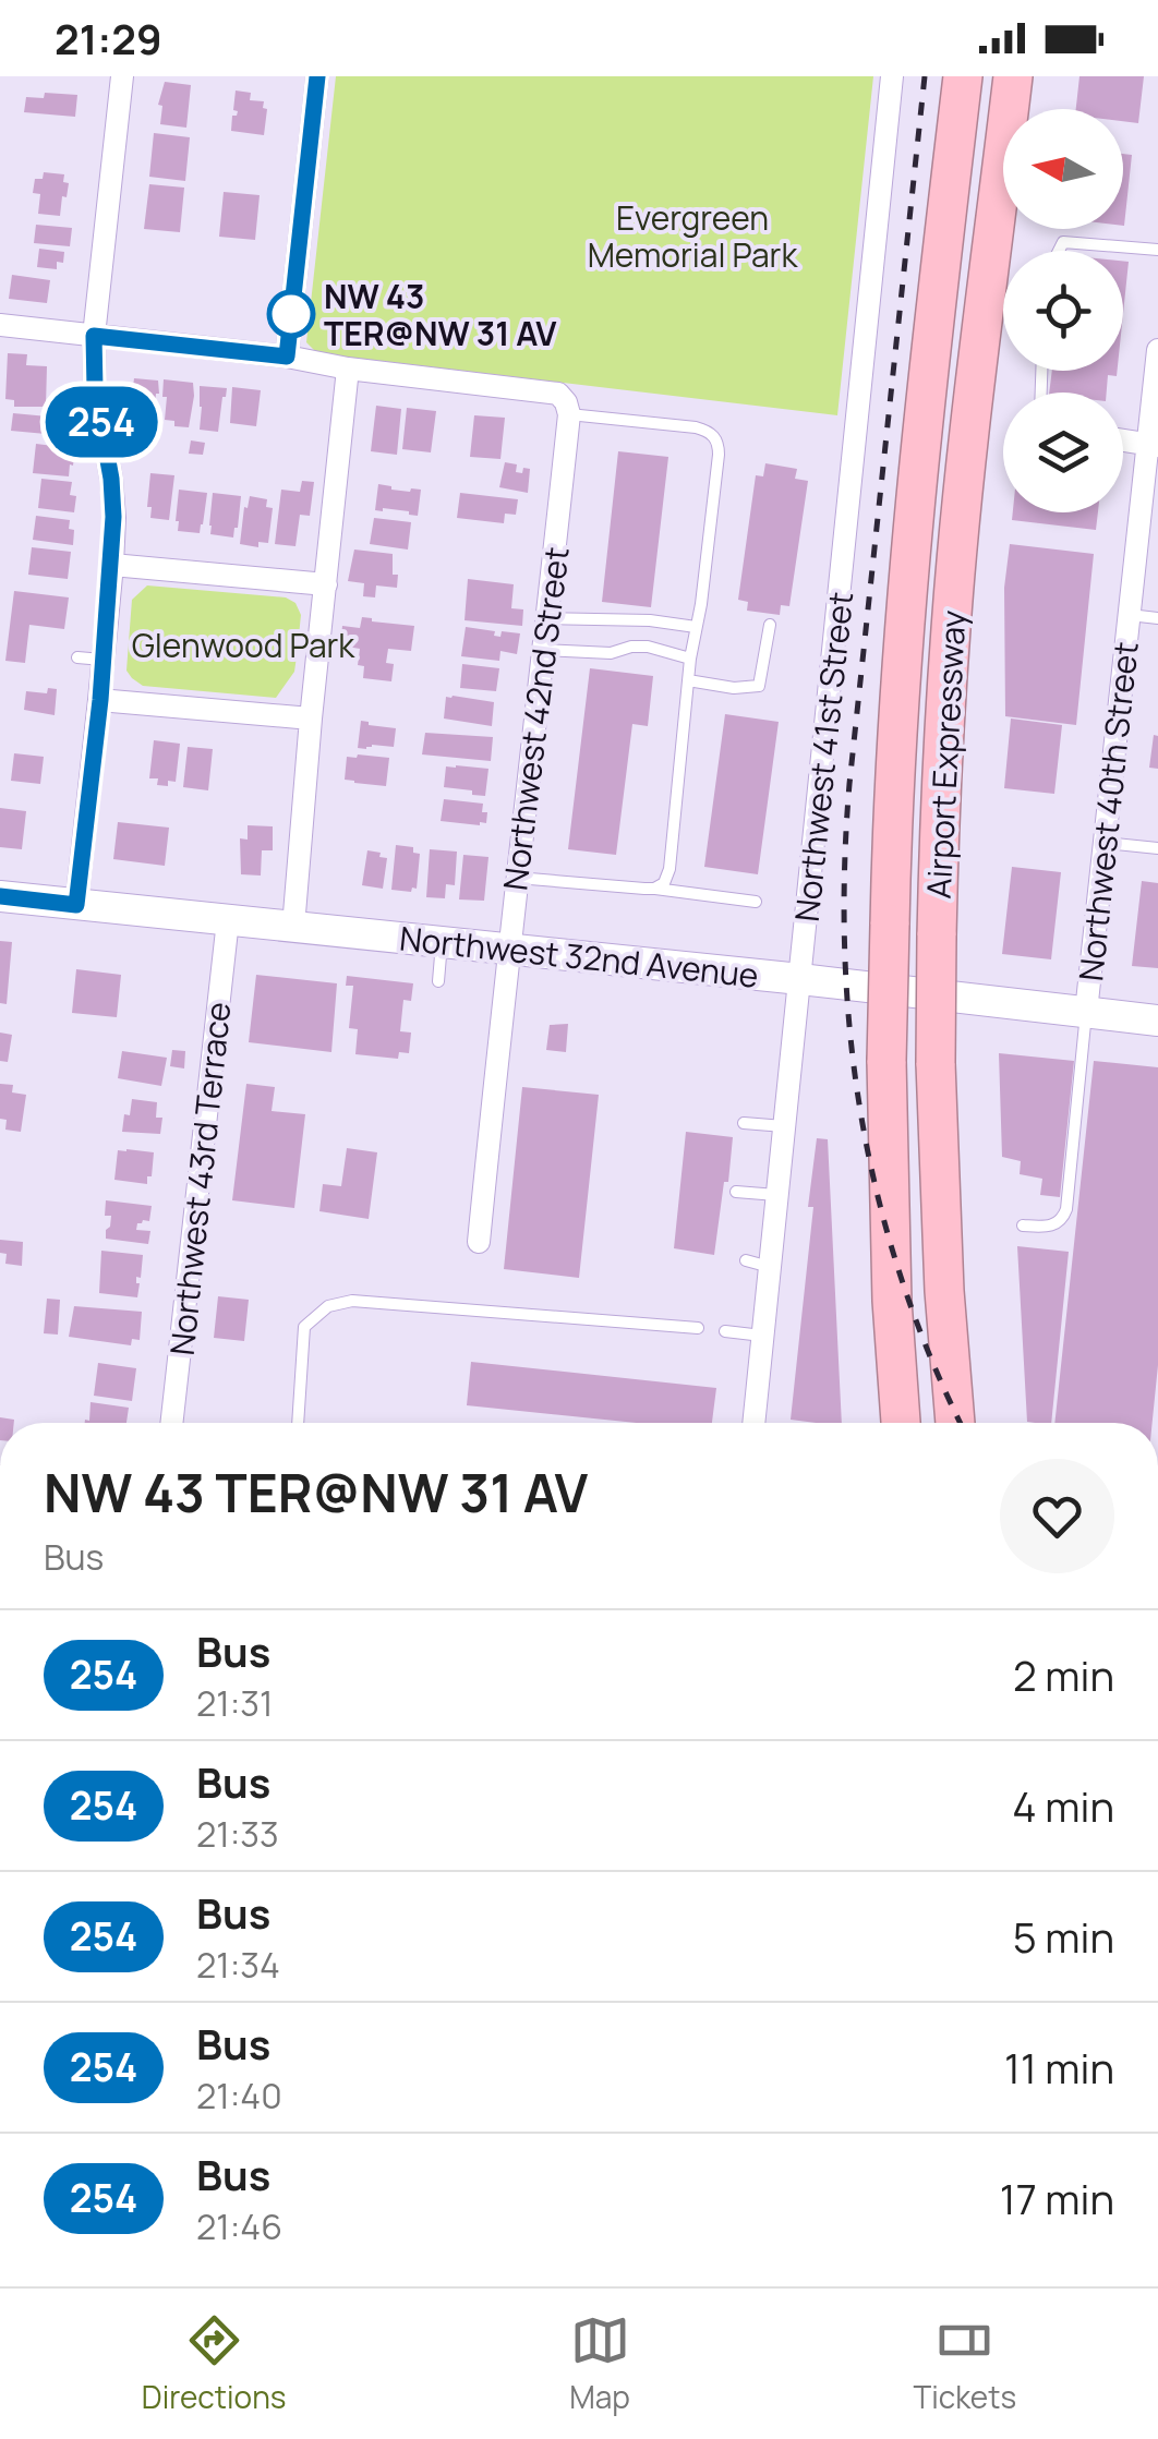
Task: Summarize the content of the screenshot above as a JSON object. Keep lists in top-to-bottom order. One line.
{"streets":{"highway":["Airport Expressway"],"main road":["Northwest 32nd Avenue"],"street":["Northwest 42nd Street","Northwest 41st Street","Northwest 40th Street","Northwest 43rd Terrace"]},"crossings":[["Northwest 42nd Street","Northwest 32nd Avenue"],["Northwest 41st Street","Northwest 32nd Avenue"],["Northwest 40th Street","Northwest 32nd Avenue"],["Northwest 32nd Avenue","Northwest 43rd Terrace"]],"parks":["Evergreen Memorial Park","Glenwood Park"],"places":["NW 43 TER@NW 31 AV"],"lines":["bus line 254"],"north":"left","page":{"status":"21:29","on_map":"254","heading":["NW 43 TER@NW 31 AV","Bus"],"list":[{"mark":"254","name":"Bus","note":"21:31","value":"2 min"},{"mark":"254","name":"Bus","note":"21:33","value":"4 min"},{"mark":"254","name":"Bus","note":"21:34","value":"5 min"},{"mark":"254","name":"Bus","note":"21:40","value":"11 min"},{"mark":"254","name":"Bus","note":"21:46","value":"17 min"}],"tabs":["Directions","Map","Tickets"]}}
